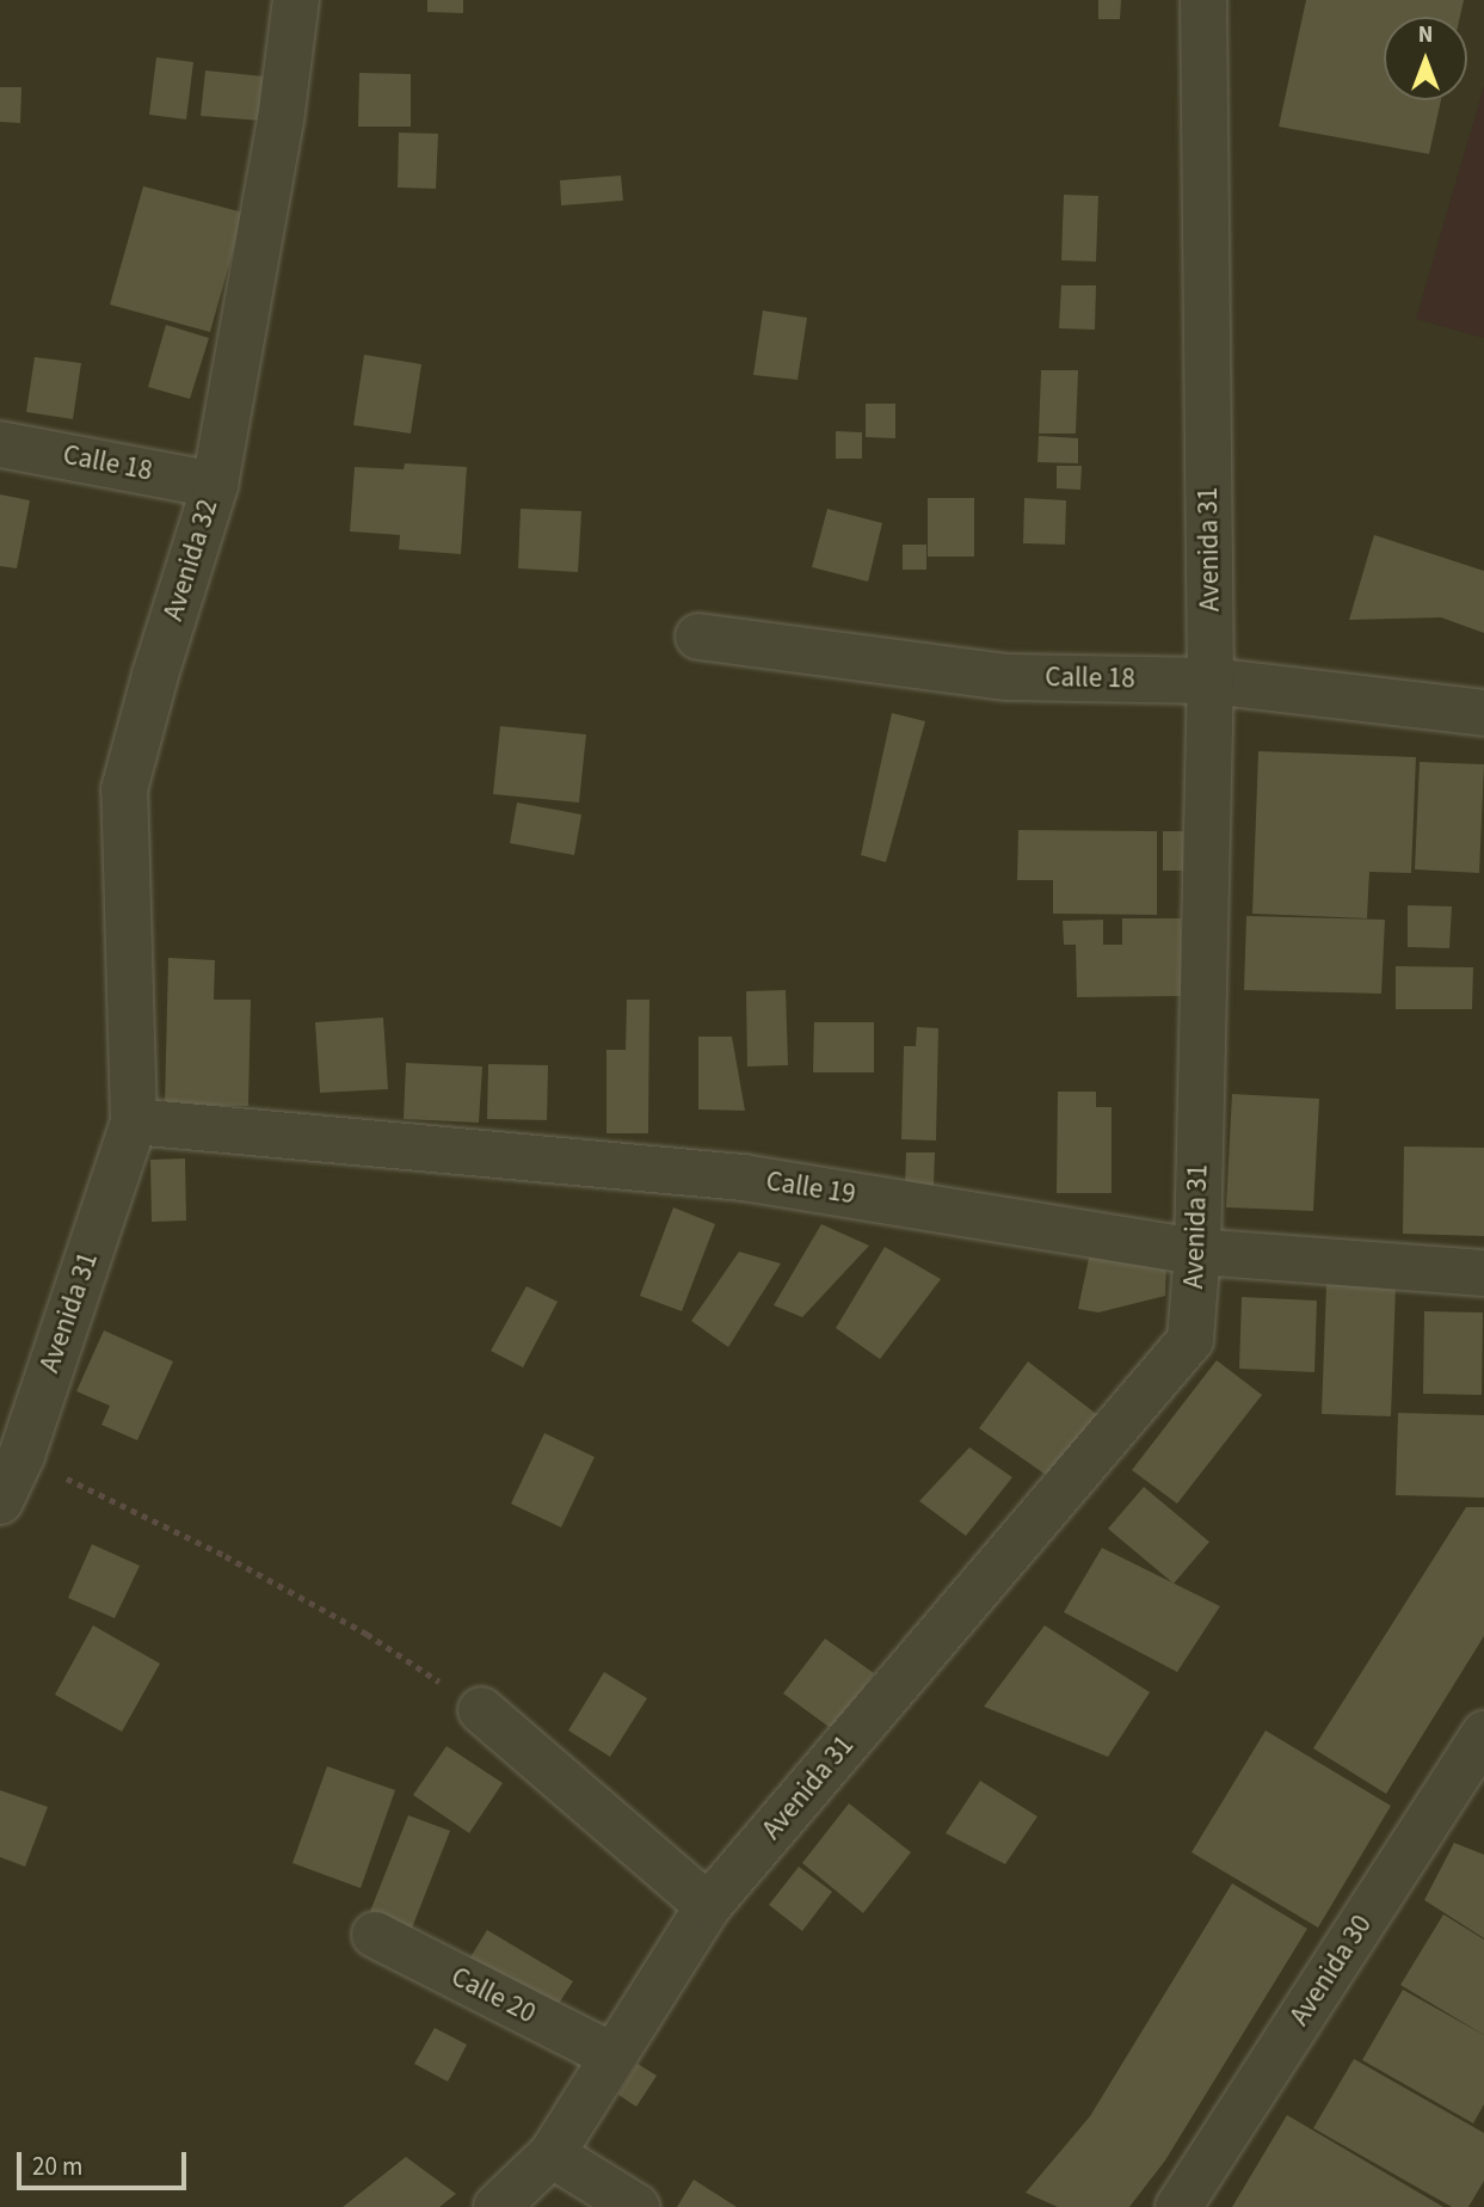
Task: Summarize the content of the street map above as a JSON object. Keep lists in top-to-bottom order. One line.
{"streets":{"street":["Calle 18","Avenida 31","Avenida 32","Calle 19","Avenida 30","Calle 20"]},"crossings":[["Calle 18","Avenida 31"],["Calle 18","Avenida 32"],["Avenida 31","Avenida 32"],["Avenida 31","Calle 19"],["Avenida 31","Calle 20"],["Avenida 32","Calle 19"]],"scale_bar":"20 m","north":"top"}
